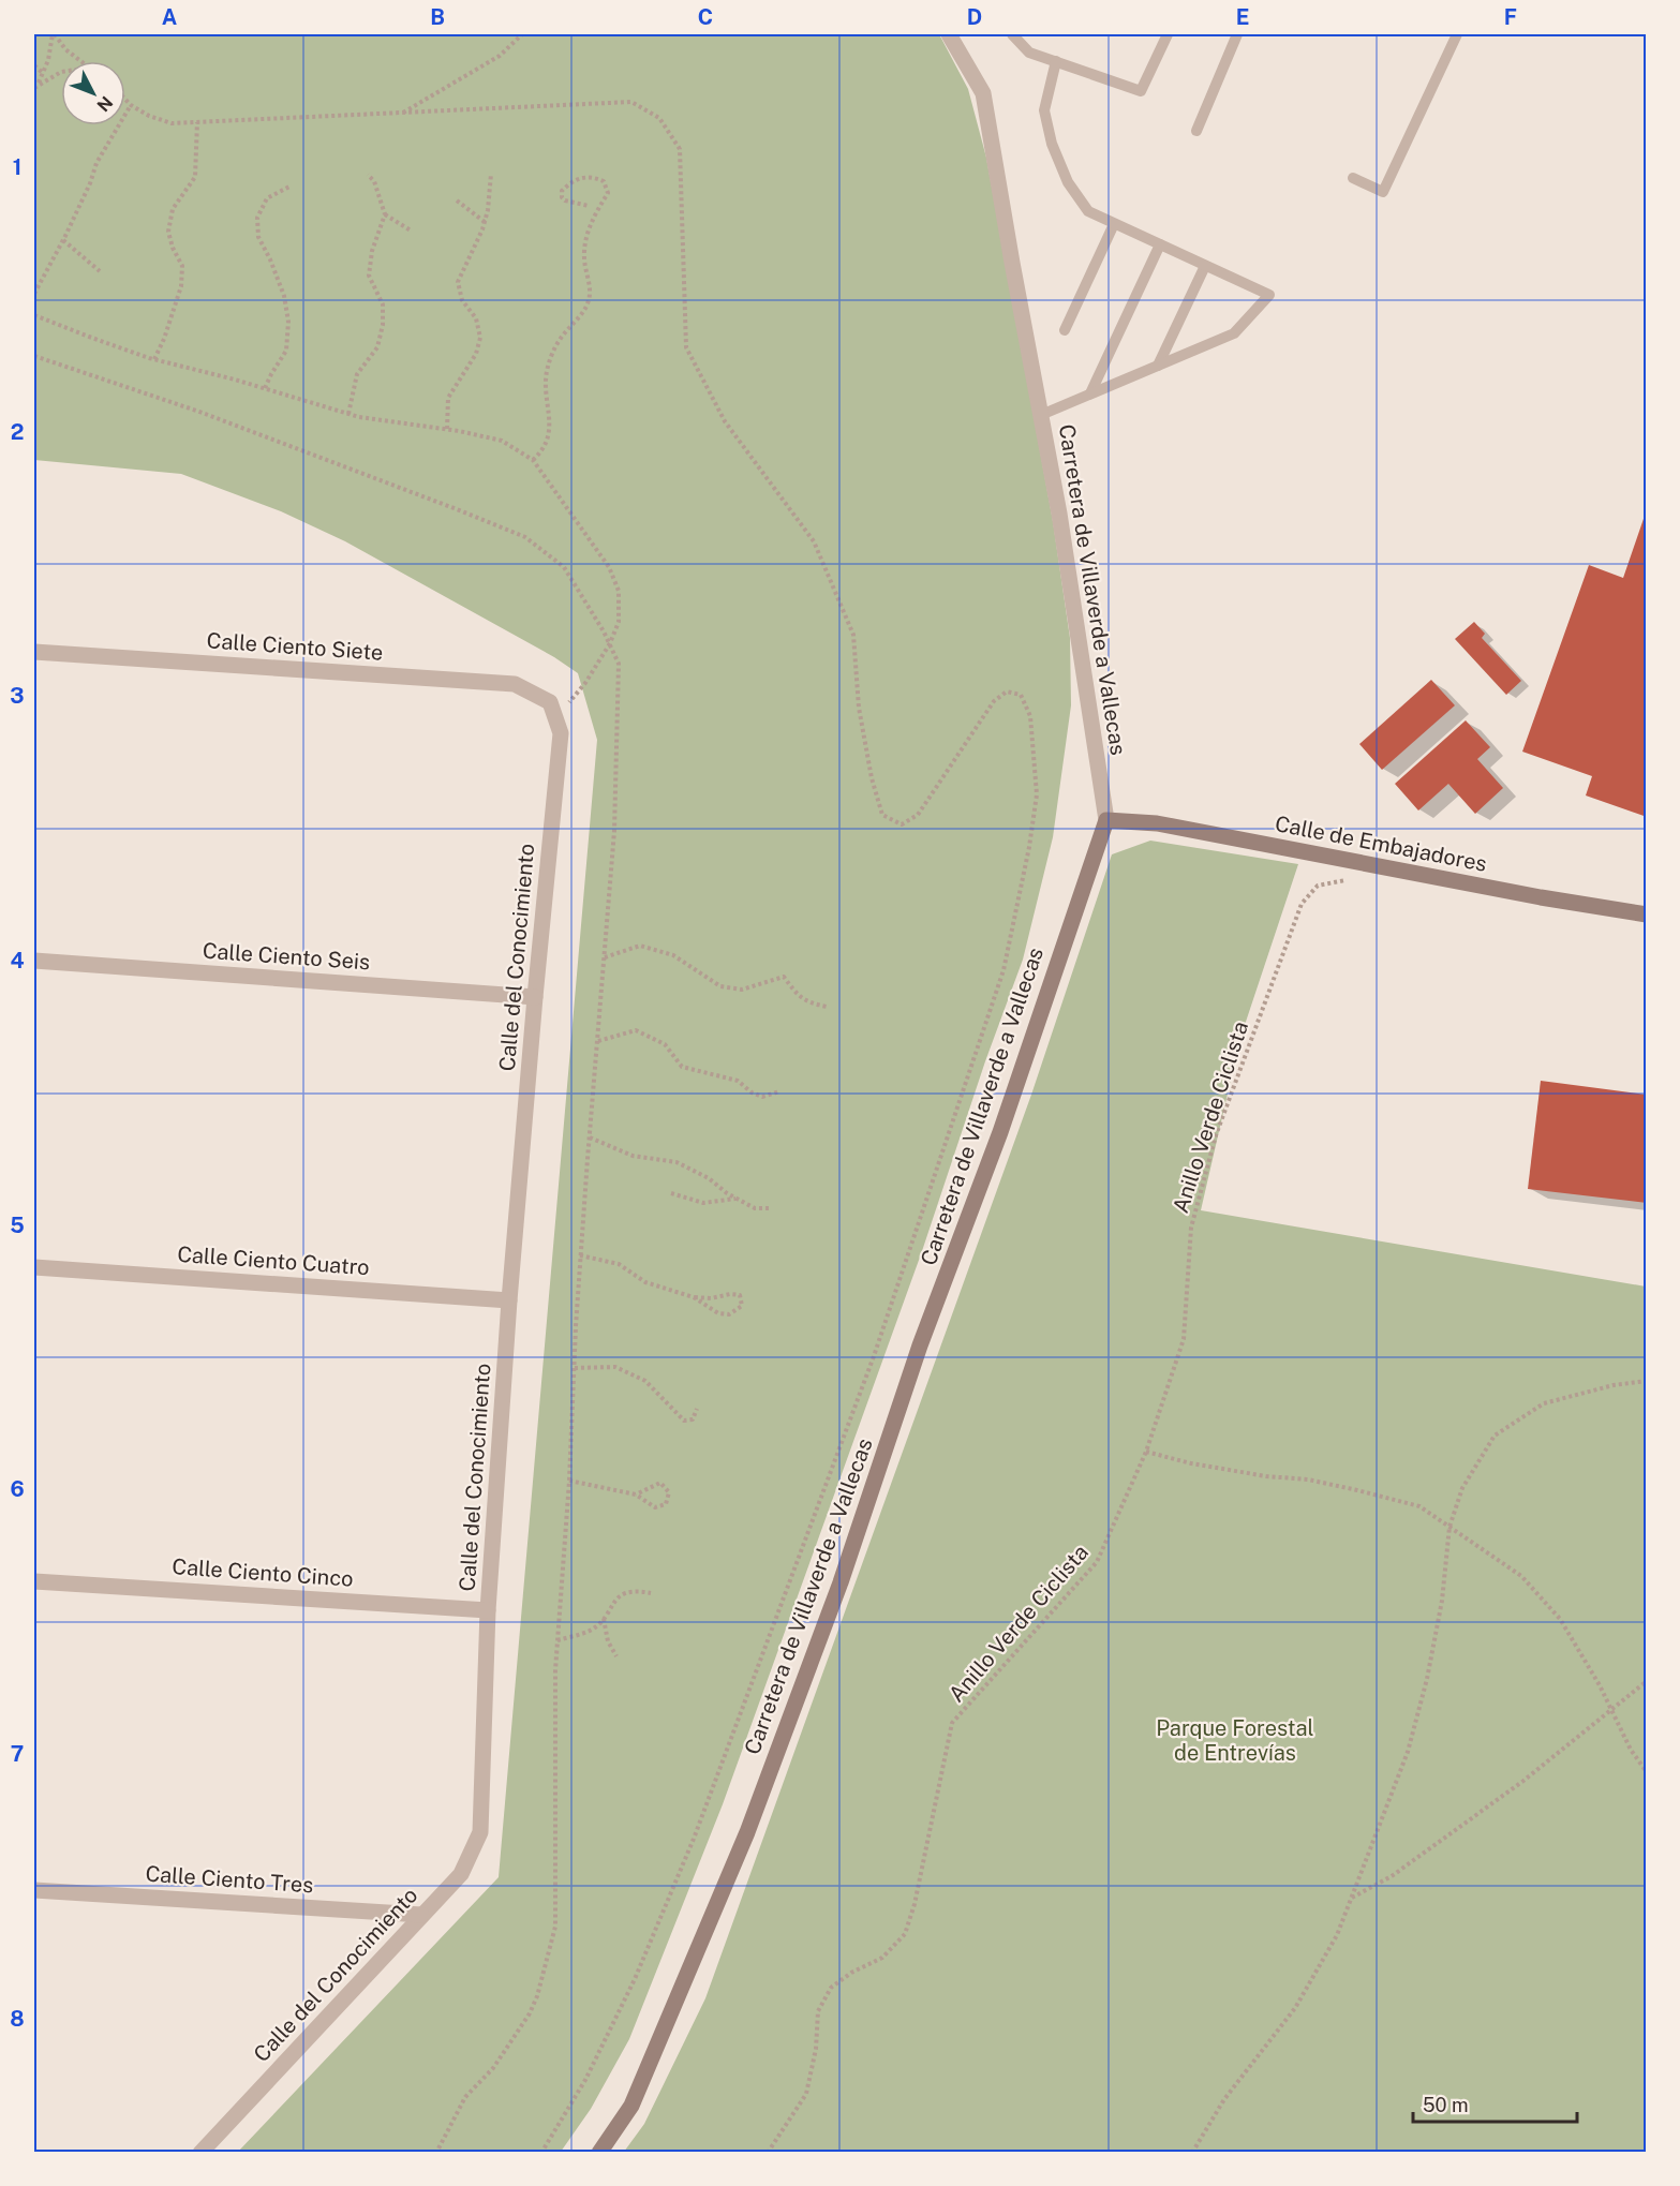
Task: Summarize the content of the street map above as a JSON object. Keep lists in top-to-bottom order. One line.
{"streets":{"main road":["Carretera de Villaverde a Vallecas","Calle de Embajadores"],"street":["Calle Ciento Siete","Calle Ciento Seis","Calle del Conocimiento","Calle Ciento Cuatro","Calle Ciento Cinco","Calle Ciento Tres"],"path":["Anillo Verde Ciclista"]},"crossings":[["Carretera de Villaverde a Vallecas","Calle de Embajadores"],["Calle Ciento Siete","Calle del Conocimiento"],["Calle Ciento Seis","Calle del Conocimiento"],["Calle del Conocimiento","Calle Ciento Cuatro"],["Calle del Conocimiento","Calle Ciento Cinco"],["Calle del Conocimiento","Calle Ciento Tres"]],"parks":["Parque Forestal de Entrevías"],"scale_bar":"50 m","north":"bottom right","grid":{"columns":["A","B","C","D","E","F"],"rows":["1","2","3","4","5","6","7","8"]}}
